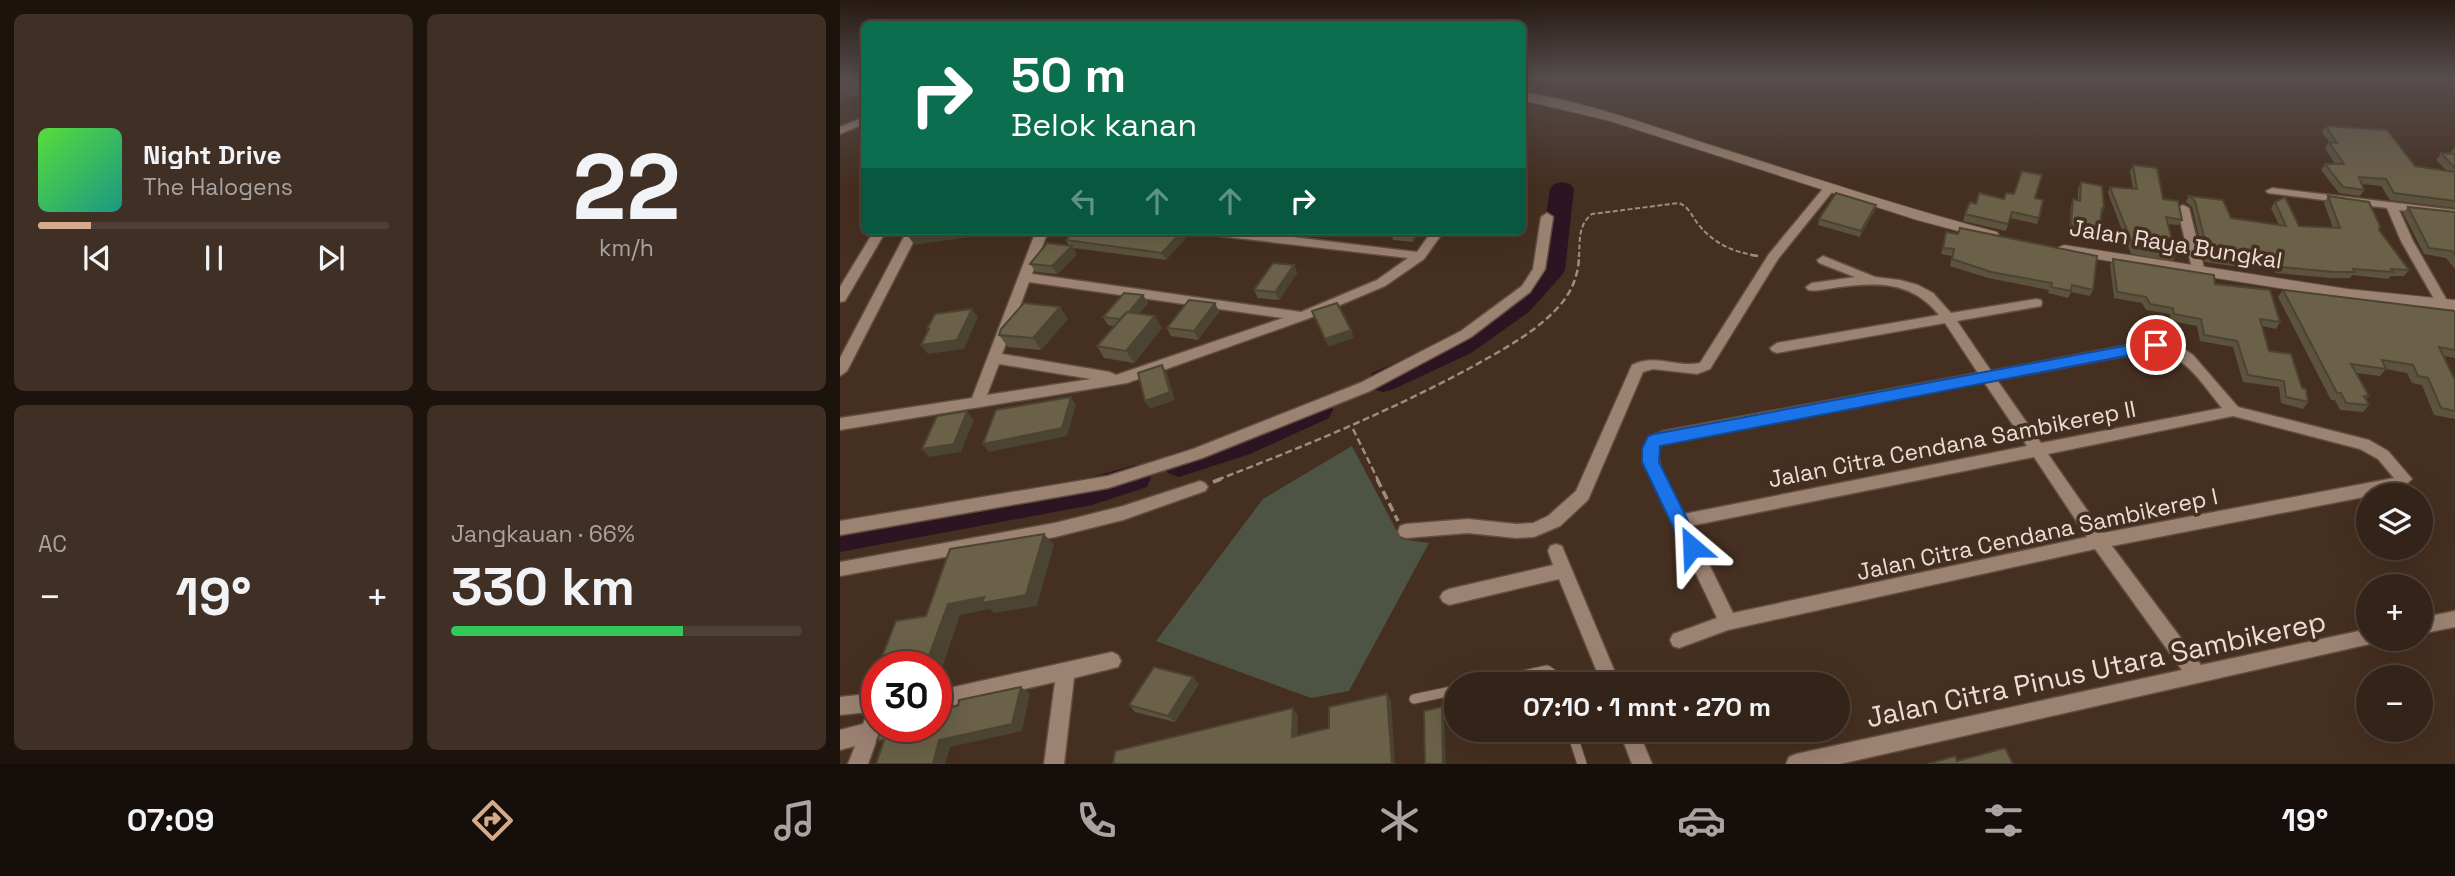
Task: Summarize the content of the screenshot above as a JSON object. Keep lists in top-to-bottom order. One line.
{"streets":{"street":["Jalan Raya Bungkal","Jalan Citra Cendana Sambikerep II","Jalan Citra Cendana Sambikerep I","Jalan Citra Pinus Utara Sambikerep"]},"crossings":[["Jalan Citra Cendana Sambikerep II","Jalan Citra Cendana Sambikerep I"]],"page":{"tile":[["22","km/h"],"AC",["Jangkauan · 66%","330 km"]],"turn":["50 m","Belok kanan"],"song":["Night Drive","The Halogens"],"map_buttons":["+","−"],"heat":["−","19°","+"],"limit":"30","trip":"07:10 · 1 mnt · 270 m","tabs":["07:09","19°"]}}
